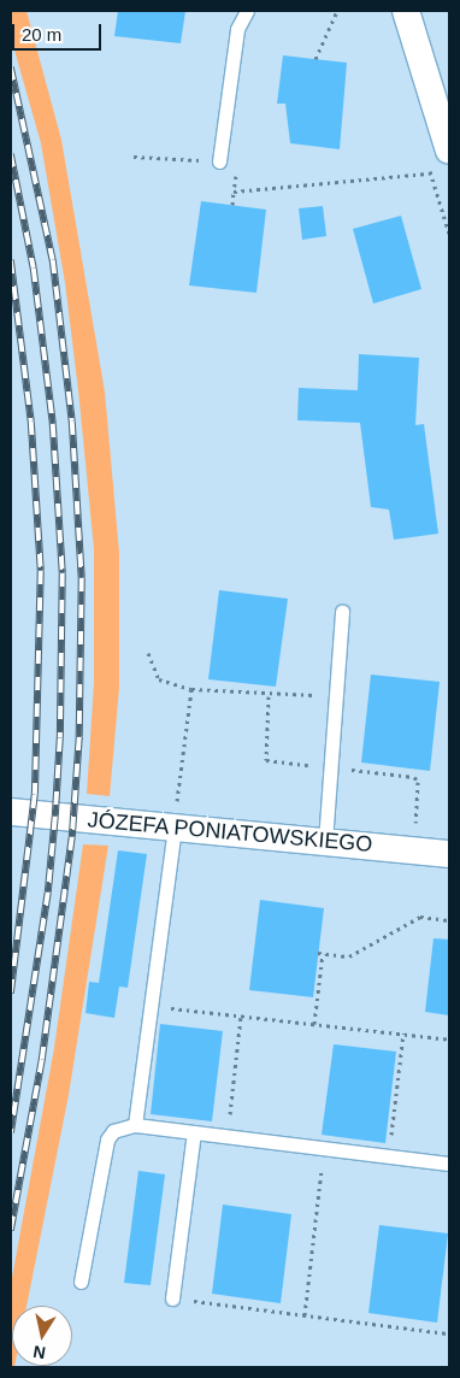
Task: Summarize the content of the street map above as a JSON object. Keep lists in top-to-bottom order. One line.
{"streets":{"street":["JÓZEFA PONIATOWSKIEGO"]},"scale_bar":"20 m","north":"bottom"}
